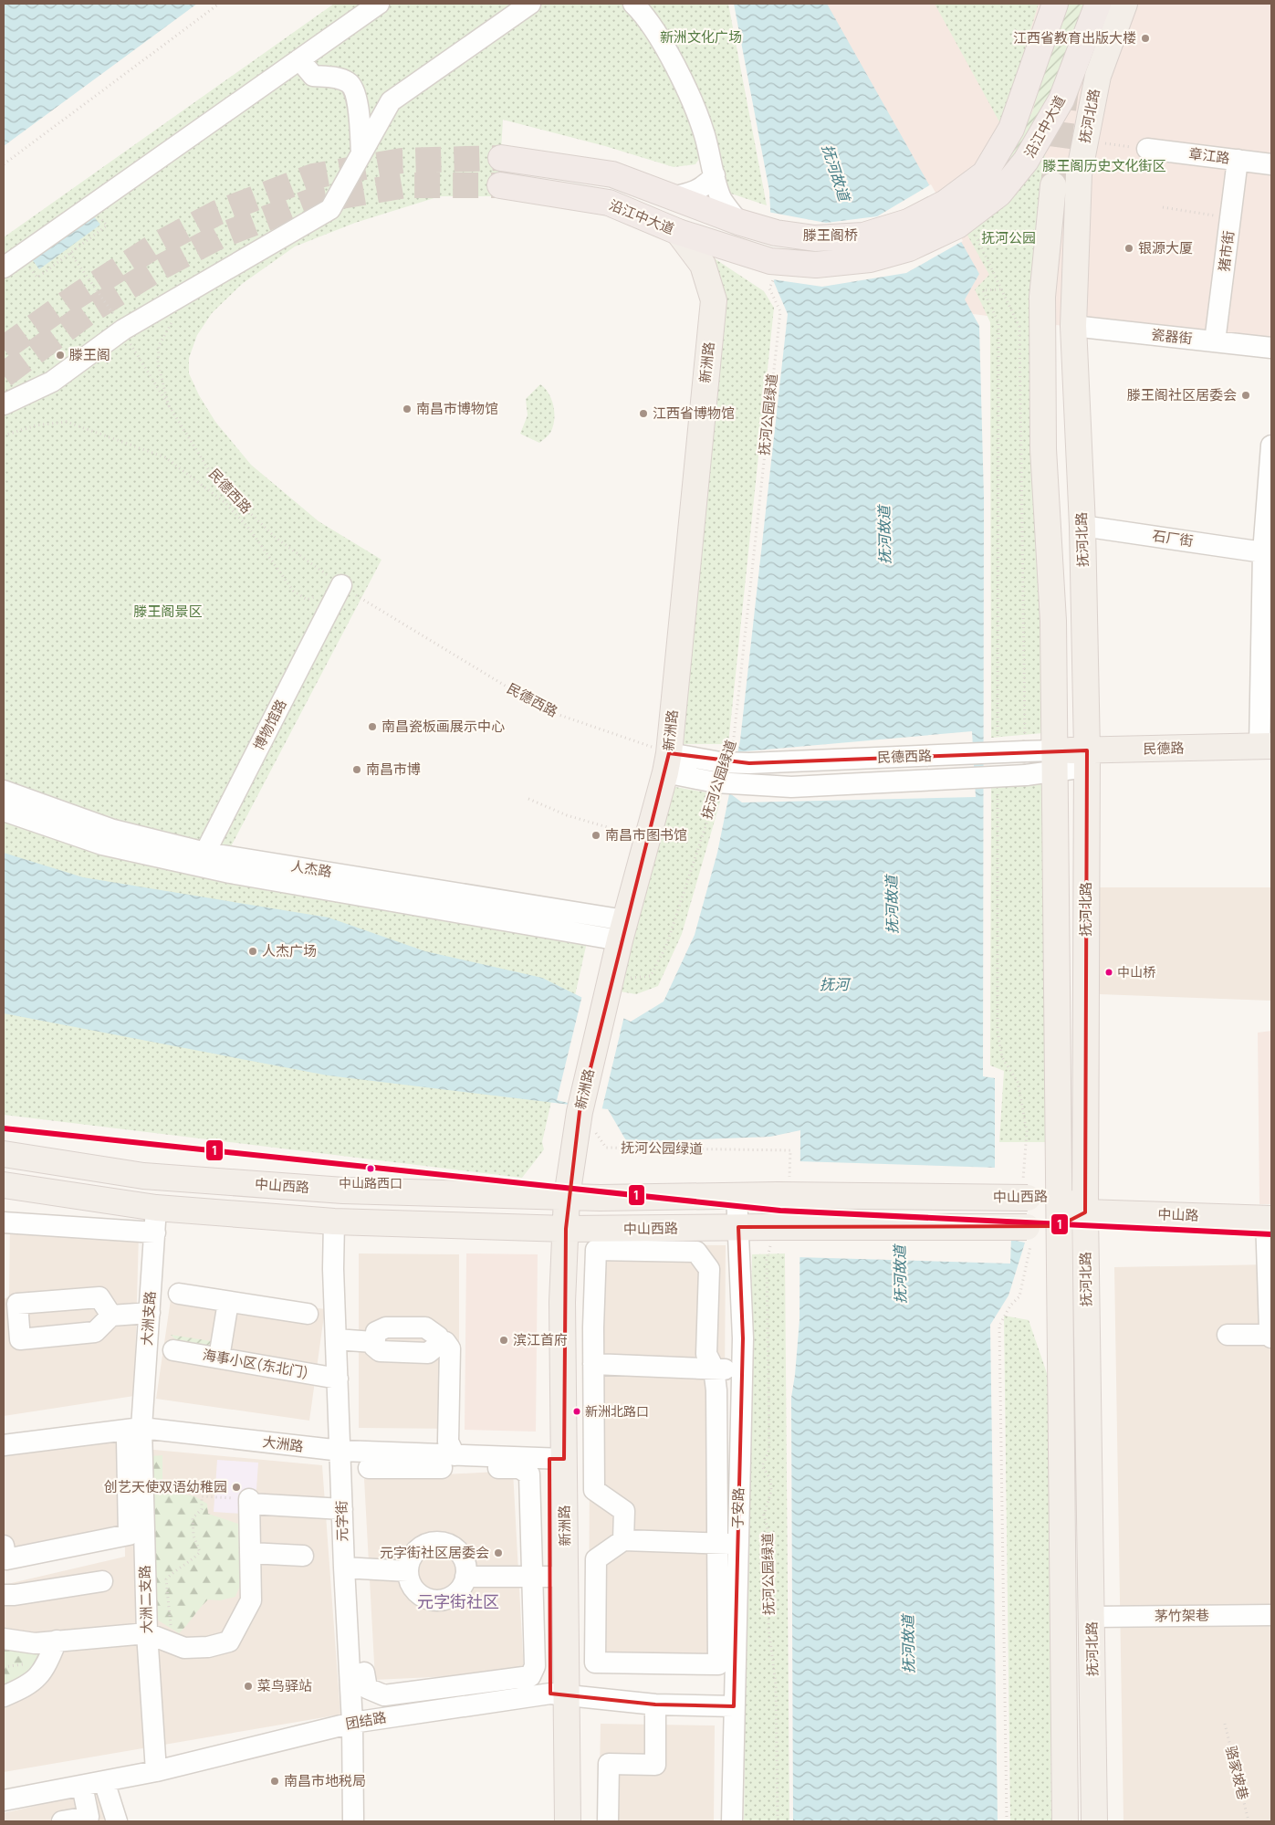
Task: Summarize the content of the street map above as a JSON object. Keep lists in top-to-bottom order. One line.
{"streets":{"highway":["沿江中大道","滕王阁桥"],"main road":["抚河北路","新洲路","民德路","中山西路","中山路"],"street":["章江路","猪市街","瓷器街","民德西路","石厂街","博物馆路","人杰路","大洲支路","海事小区(东北门)","大洲路","子安路","元字街","大洲二支路","茅竹架巷","团结路"],"path":["抚河公园绿道","骆家坡巷"]},"crossings":[["抚河北路","瓷器街"],["抚河北路","民德西路"],["抚河北路","石厂街"],["抚河北路","民德路"],["抚河北路","中山西路"],["抚河北路","中山路"],["抚河北路","茅竹架巷"],["沿江中大道","滕王阁桥"],["沿江中大道","新洲路"],["章江路","猪市街"],["猪市街","瓷器街"],["新洲路","抚河公园绿道"],["新洲路","民德西路"],["新洲路","人杰路"],["新洲路","中山西路"],["新洲路","大洲路"],["新洲路","团结路"],["抚河公园绿道","民德西路"],["抚河公园绿道","中山西路"],["民德西路","博物馆路"],["民德西路","民德路"],["博物馆路","人杰路"],["中山西路","中山路"],["中山西路","大洲支路"],["中山西路","子安路"],["中山西路","元字街"],["大洲支路","大洲路"],["大洲支路","大洲二支路"],["海事小区(东北门)","元字街"],["大洲路","元字街"],["大洲路","大洲二支路"],["子安路","团结路"],["元字街","团结路"],["大洲二支路","团结路"]],"districts":["元字街社区"],"water":["抚河故道","抚河"],"parks":["新洲文化广场","滕王阁历史文化街区","抚河公园","滕王阁景区"],"places":["江西省教育出版大楼","银源大厦","滕王阁","滕王阁社区居委会","南昌市博物馆","江西省博物馆","南昌瓷板画展示中心","南昌市博","南昌市图书馆","人杰广场","中山桥","中山路西口","滨江首府","新洲北路口","创艺天使双语幼稚园","元字街社区居委会","菜鸟驿站","南昌市地税局"],"lines":["transit line 1"]}
